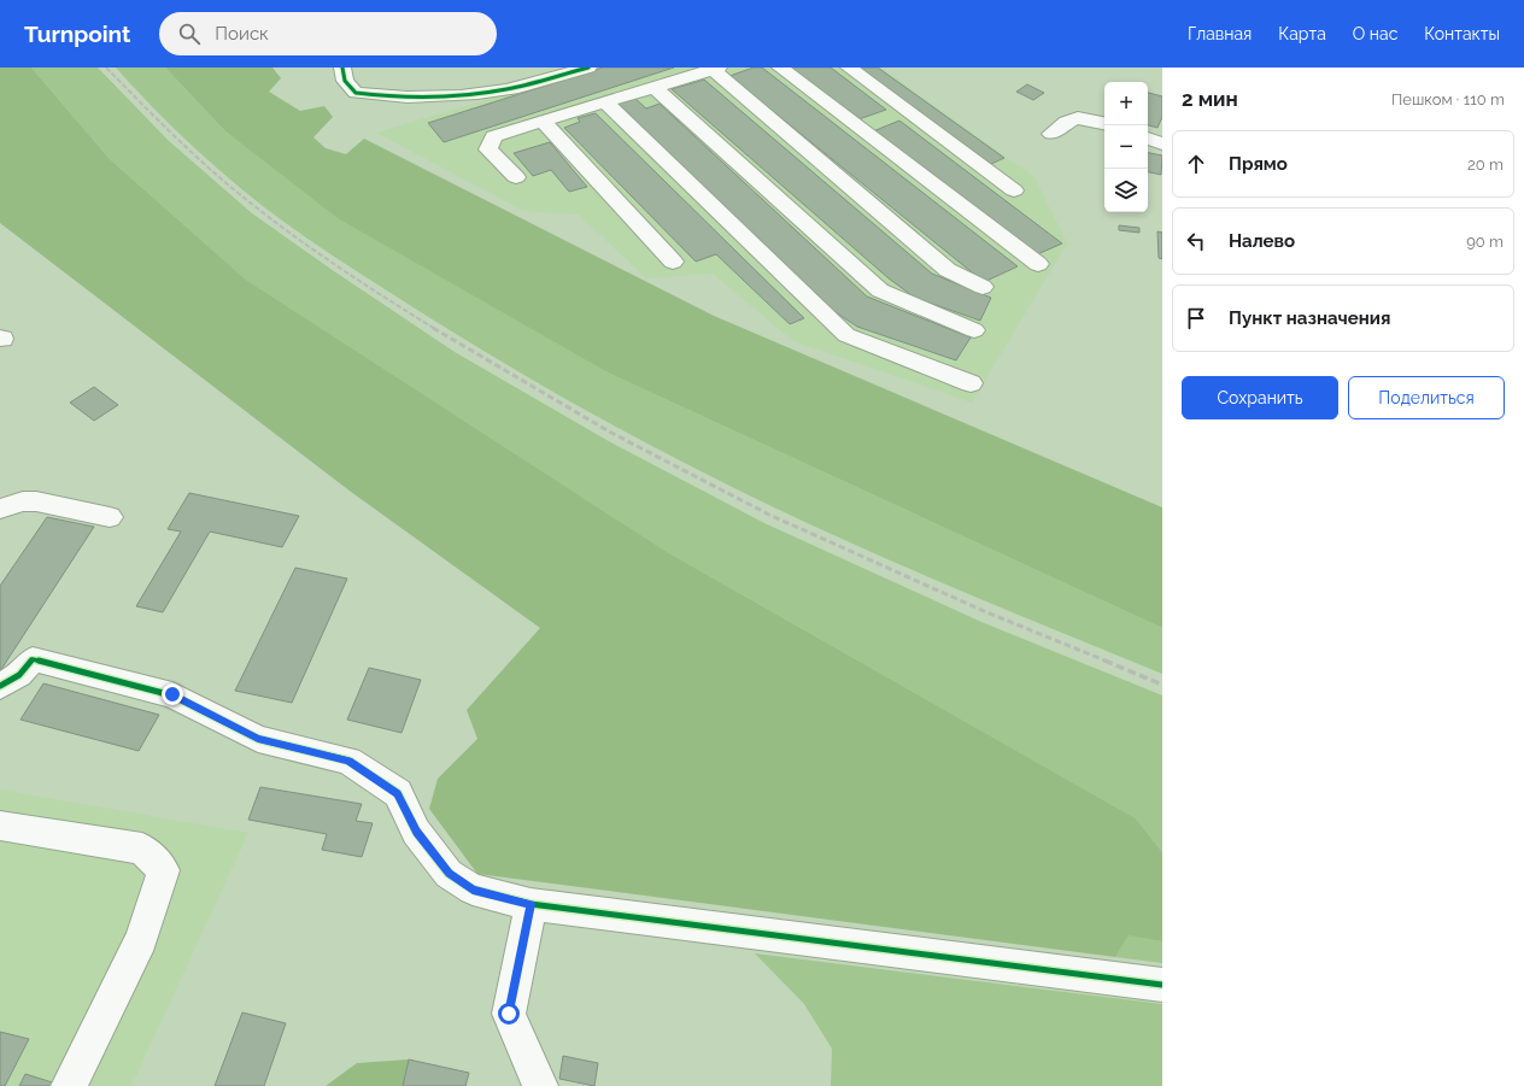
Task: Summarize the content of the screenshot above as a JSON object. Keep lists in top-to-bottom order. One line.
{"page":{"header":"Turnpoint","search":"Поиск","nav":["Главная","Карта","О нас","Контакты"],"heading":["2 мин","Пешком · 110 m"],"map_buttons":["+","−"],"list":[["Прямо","20 m"],["Налево","90 m"],"Пункт назначения"],"buttons":["Сохранить","Поделиться"]}}
